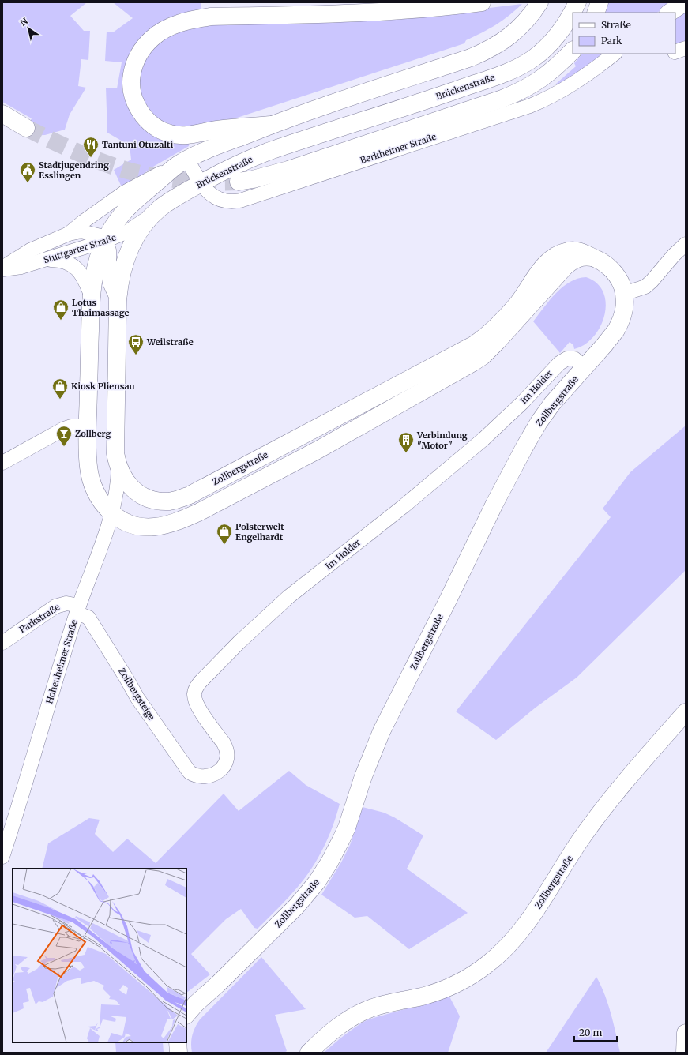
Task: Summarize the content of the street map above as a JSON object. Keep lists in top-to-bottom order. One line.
{"streets":{"main road":["Brückenstraße","Zollbergstraße"],"street":["Berkheimer Straße","Stuttgarter Straße","Im Holder","Parkstraße","Hohenheimer Straße","Zollbergsteige"]},"crossings":[["Brückenstraße","Berkheimer Straße"],["Brückenstraße","Stuttgarter Straße"],["Brückenstraße","Zollbergstraße"],["Brückenstraße","Hohenheimer Straße"],["Im Holder","Zollbergstraße"],["Im Holder","Zollbergsteige"],["Zollbergstraße","Hohenheimer Straße"],["Parkstraße","Hohenheimer Straße"],["Parkstraße","Zollbergsteige"],["Hohenheimer Straße","Zollbergsteige"]],"places":{"restaurant":["Tantuni Otuzalti"],"public building":["Stadtjugendring Esslingen"],"shop":["Lotus Thaimassage","Kiosk Pliensau","Polsterwelt Engelhardt"],"bus stop":["Weilstraße"],"bar":["Zollberg"],"building":["Verbindung \"Motor\""]},"legend":["Straße","Park"],"scale_bar":"20 m","north":"top left"}
